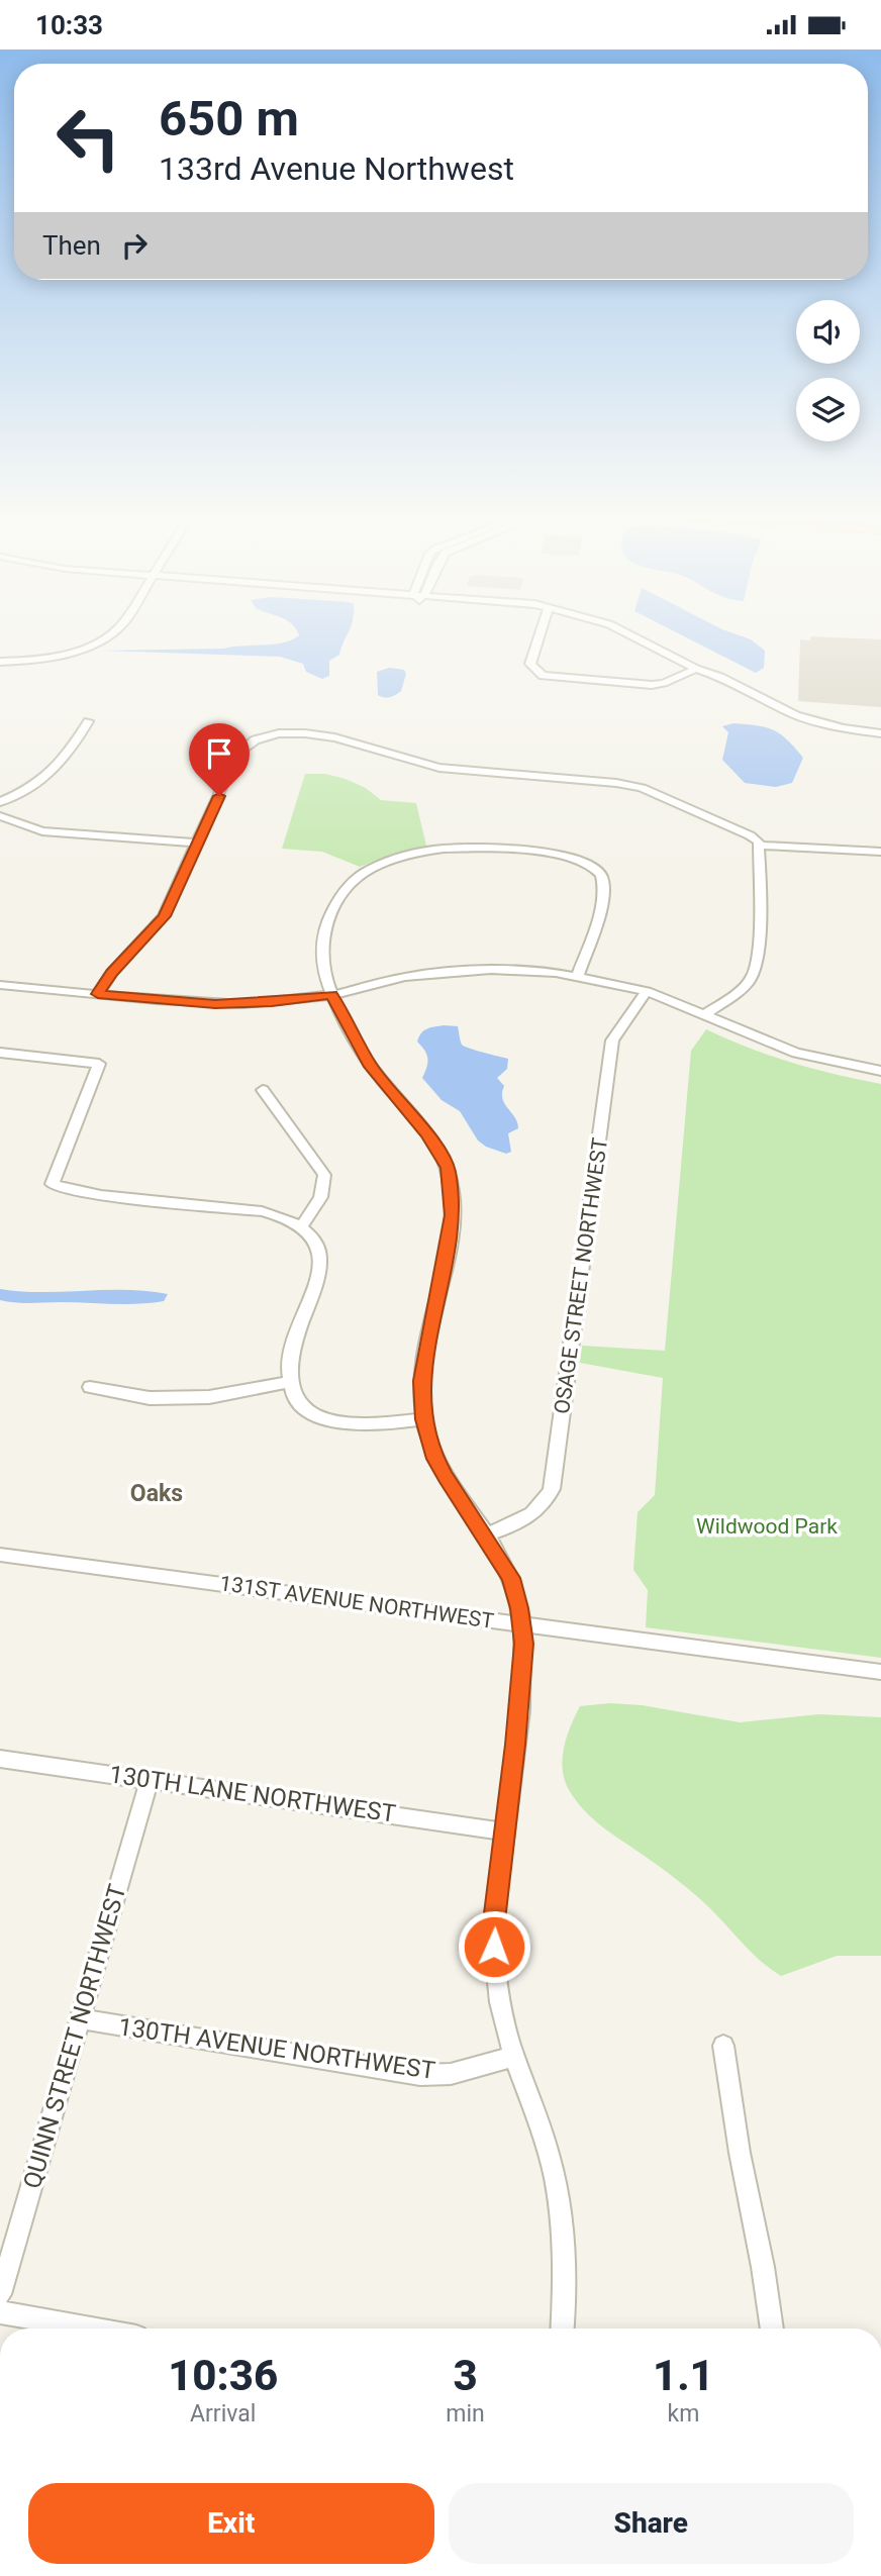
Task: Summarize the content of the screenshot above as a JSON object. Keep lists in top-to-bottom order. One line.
{"streets":{"street":["OSAGE STREET NORTHWEST","131ST AVENUE NORTHWEST","130TH LANE NORTHWEST","QUINN STREET NORTHWEST","130TH AVENUE NORTHWEST"]},"crossings":[["130TH LANE NORTHWEST","QUINN STREET NORTHWEST"],["QUINN STREET NORTHWEST","130TH AVENUE NORTHWEST"]],"districts":["Oaks"],"parks":["Wildwood Park"],"page":{"status":"10:33","turn":["650 m","133rd Avenue Northwest"],"then":"Then","eta":["10:36","Arrival","3","min","1.1","km"],"buttons":["Exit","Share"]}}
